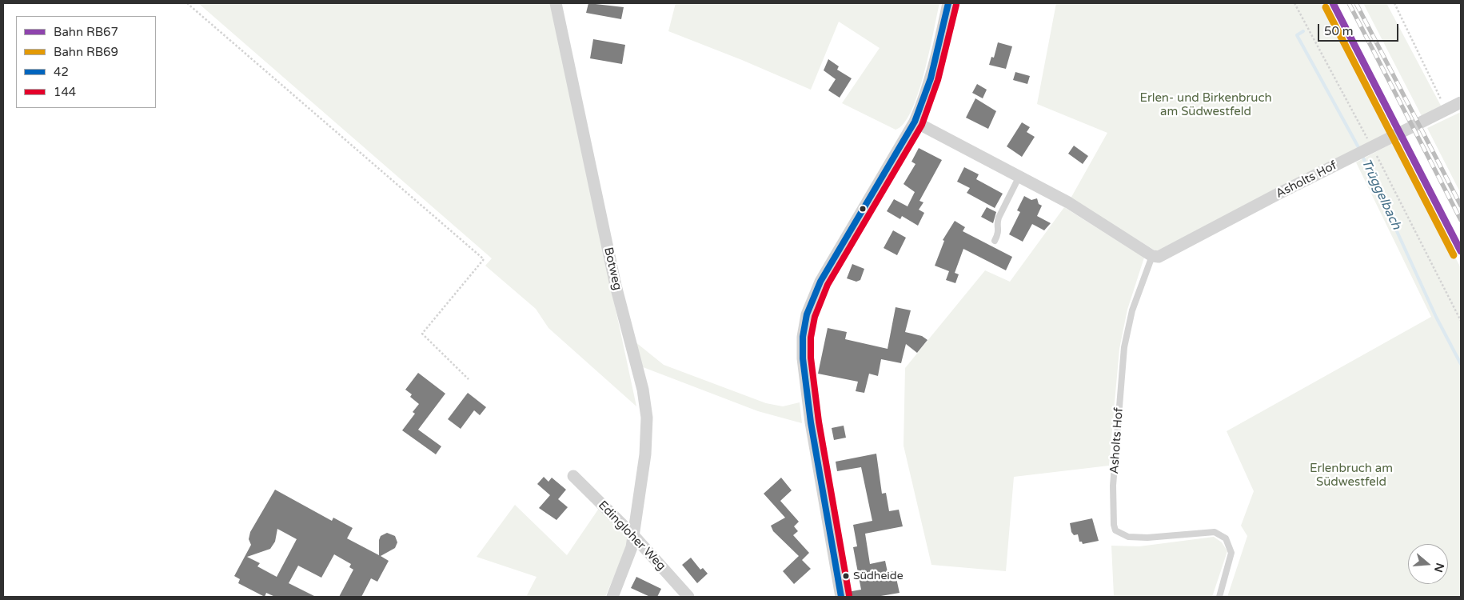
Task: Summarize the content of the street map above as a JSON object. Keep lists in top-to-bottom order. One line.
{"streets":{"street":["Asholts Hof","Botweg","Edingloher Weg"]},"crossings":[["Botweg","Edingloher Weg"]],"water":["Trüggelbach"],"parks":["Erlen- und Birkenbruch am Südwestfeld","Erlenbruch am Südwestfeld"],"places":["Südheide"],"lines":["rail line RB67","transit line 42","transit line 144","rail line RB69"],"legend":["Bahn RB67","Bahn RB69","42","144"],"scale_bar":"50 m","north":"right"}
